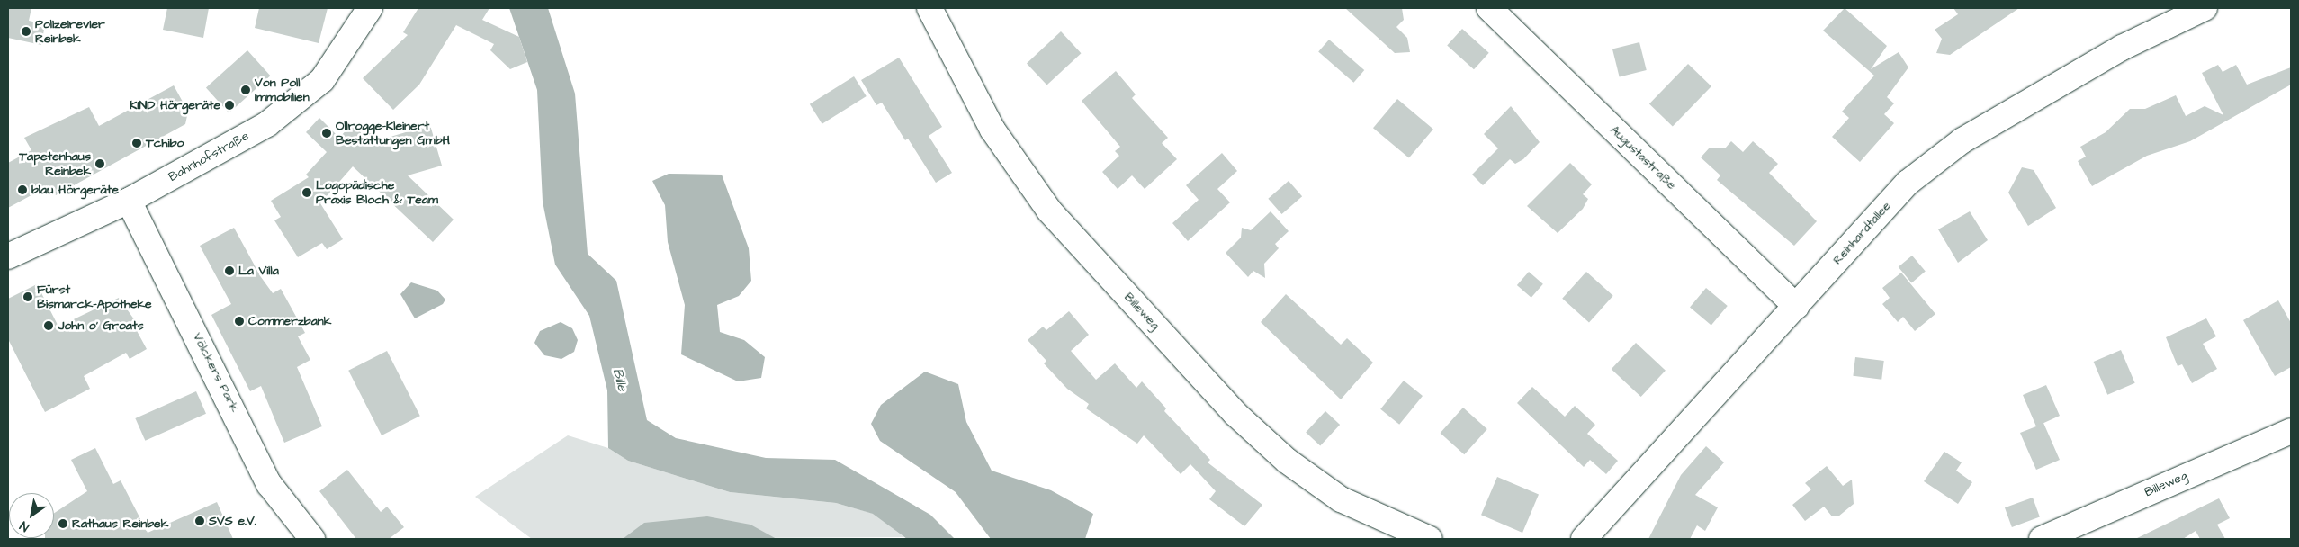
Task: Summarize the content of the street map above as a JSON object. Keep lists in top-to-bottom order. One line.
{"streets":{"street":["Bahnhofstraße","Augustastraße","Reinhardtallee","Billeweg","Völckers Park"]},"crossings":[["Bahnhofstraße","Völckers Park"],["Augustastraße","Reinhardtallee"]],"water":["Bille"],"places":["Polizeirevier Reinbek","Von Poll Immobilien","KIND Hörgeräte","Ollrogge-Kleinert Bestattungen GmbH","Tchibo","Tapetenhaus Reinbek","blau Hörgeräte","Logopädische Praxis Bloch & Team","La Villa","Fürst Bismarck-Apotheke","Commerzbank","John o' Groats","SVS e.V.","Rathaus Reinbek"],"north":"bottom left"}
